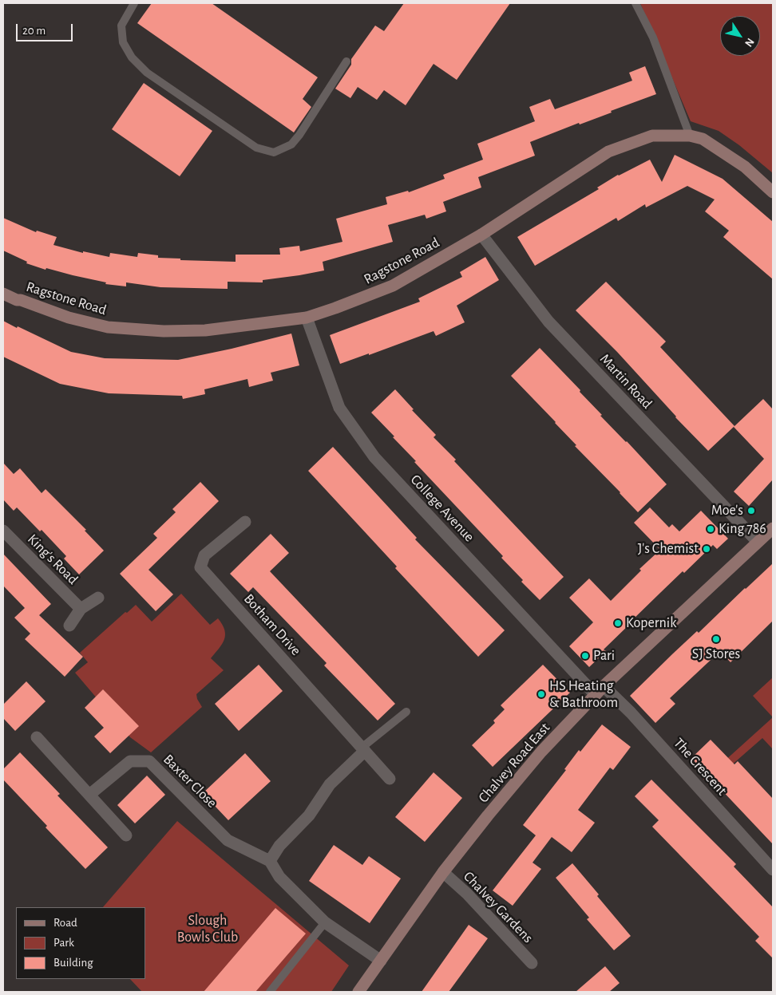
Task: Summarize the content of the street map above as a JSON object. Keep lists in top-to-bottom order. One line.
{"streets":{"main road":["Ragstone Road","Chalvey Road East"],"street":["Martin Road","College Avenue","King's Road","Botham Drive","The Crescent","Baxter Close","Chalvey Gardens"]},"crossings":[["Ragstone Road","Martin Road"],["Ragstone Road","College Avenue"],["Martin Road","Chalvey Road East"],["College Avenue","Chalvey Road East"],["Chalvey Road East","The Crescent"],["Chalvey Road East","Chalvey Gardens"]],"parks":["Slough Bowls Club"],"places":["Moe's","King 786","J's Chemist","Kopernik","SJ Stores","Pari","HS Heating & Bathroom"],"legend":["Road","Park","Building"],"scale_bar":"20 m","north":"bottom right"}
